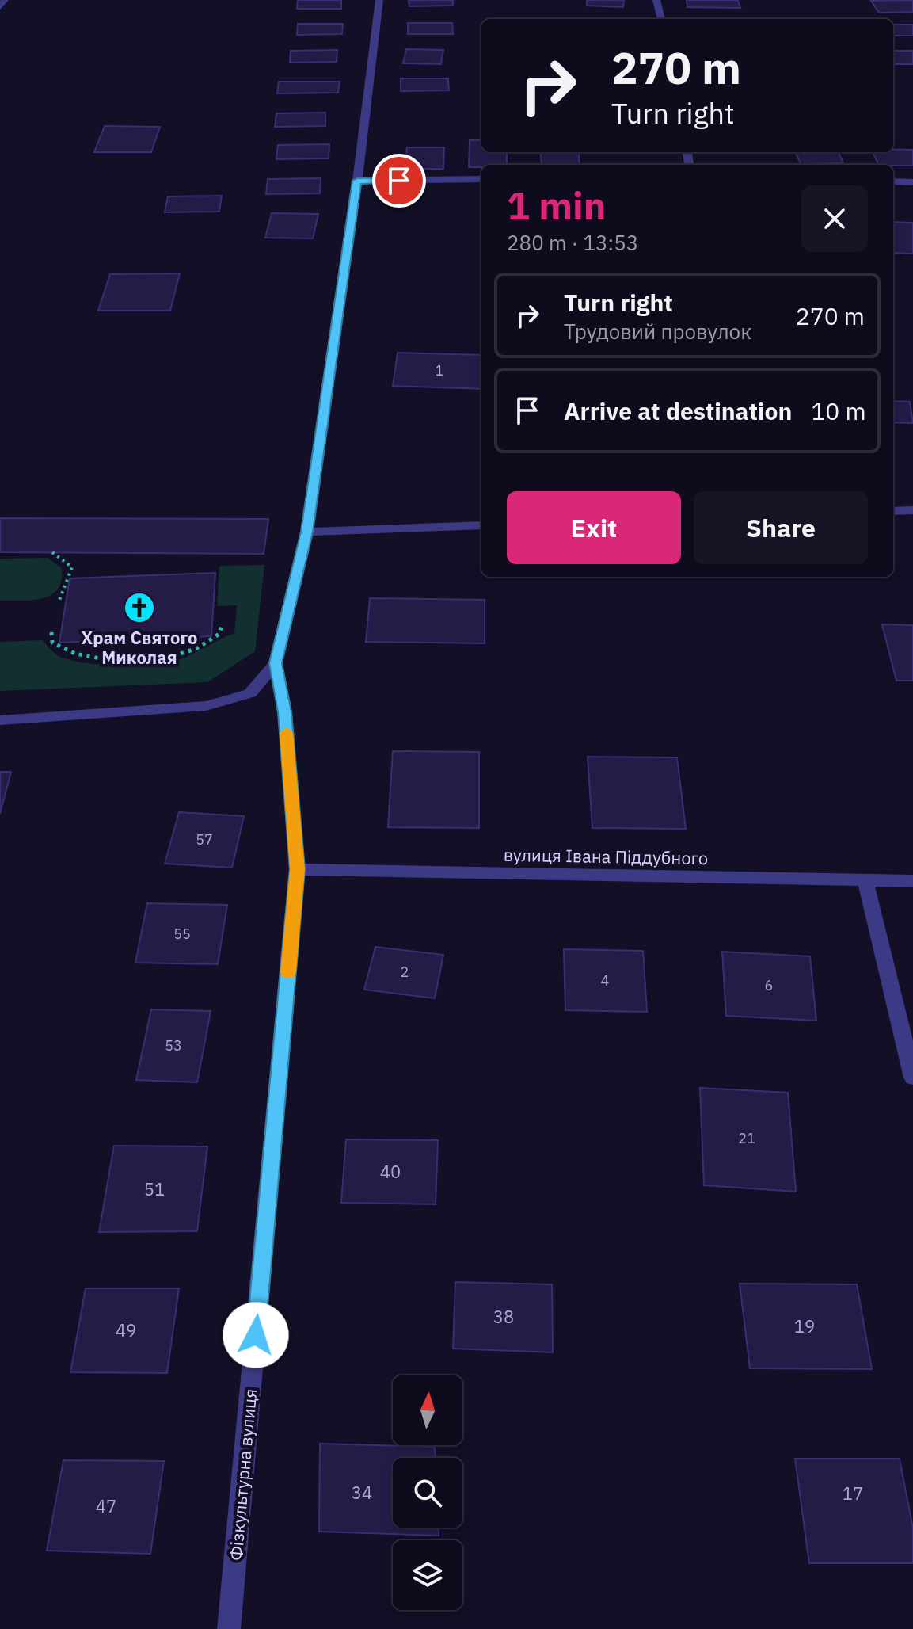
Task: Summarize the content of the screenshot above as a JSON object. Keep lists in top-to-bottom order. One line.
{"streets":{"street":["вулиця Івана Піддубного","Фізкультурна вулиця"]},"crossings":[["вулиця Івана Піддубного","Фізкультурна вулиця"]],"places":{"church":["Храм Святого Миколая"]},"house_numbers":["1","57","55","2","4","6","53","21","40","51","38","19","49","34","17","47"],"north":"top","page":{"turn":["270 m","Turn right"],"heading":["1 min","280 m · 13:53"],"list":[{"name":"Turn right","note":"Трудовий провулок","value":"270 m"},{"name":"Arrive at destination","value":"10 m"}],"buttons":["Exit","Share"]}}
